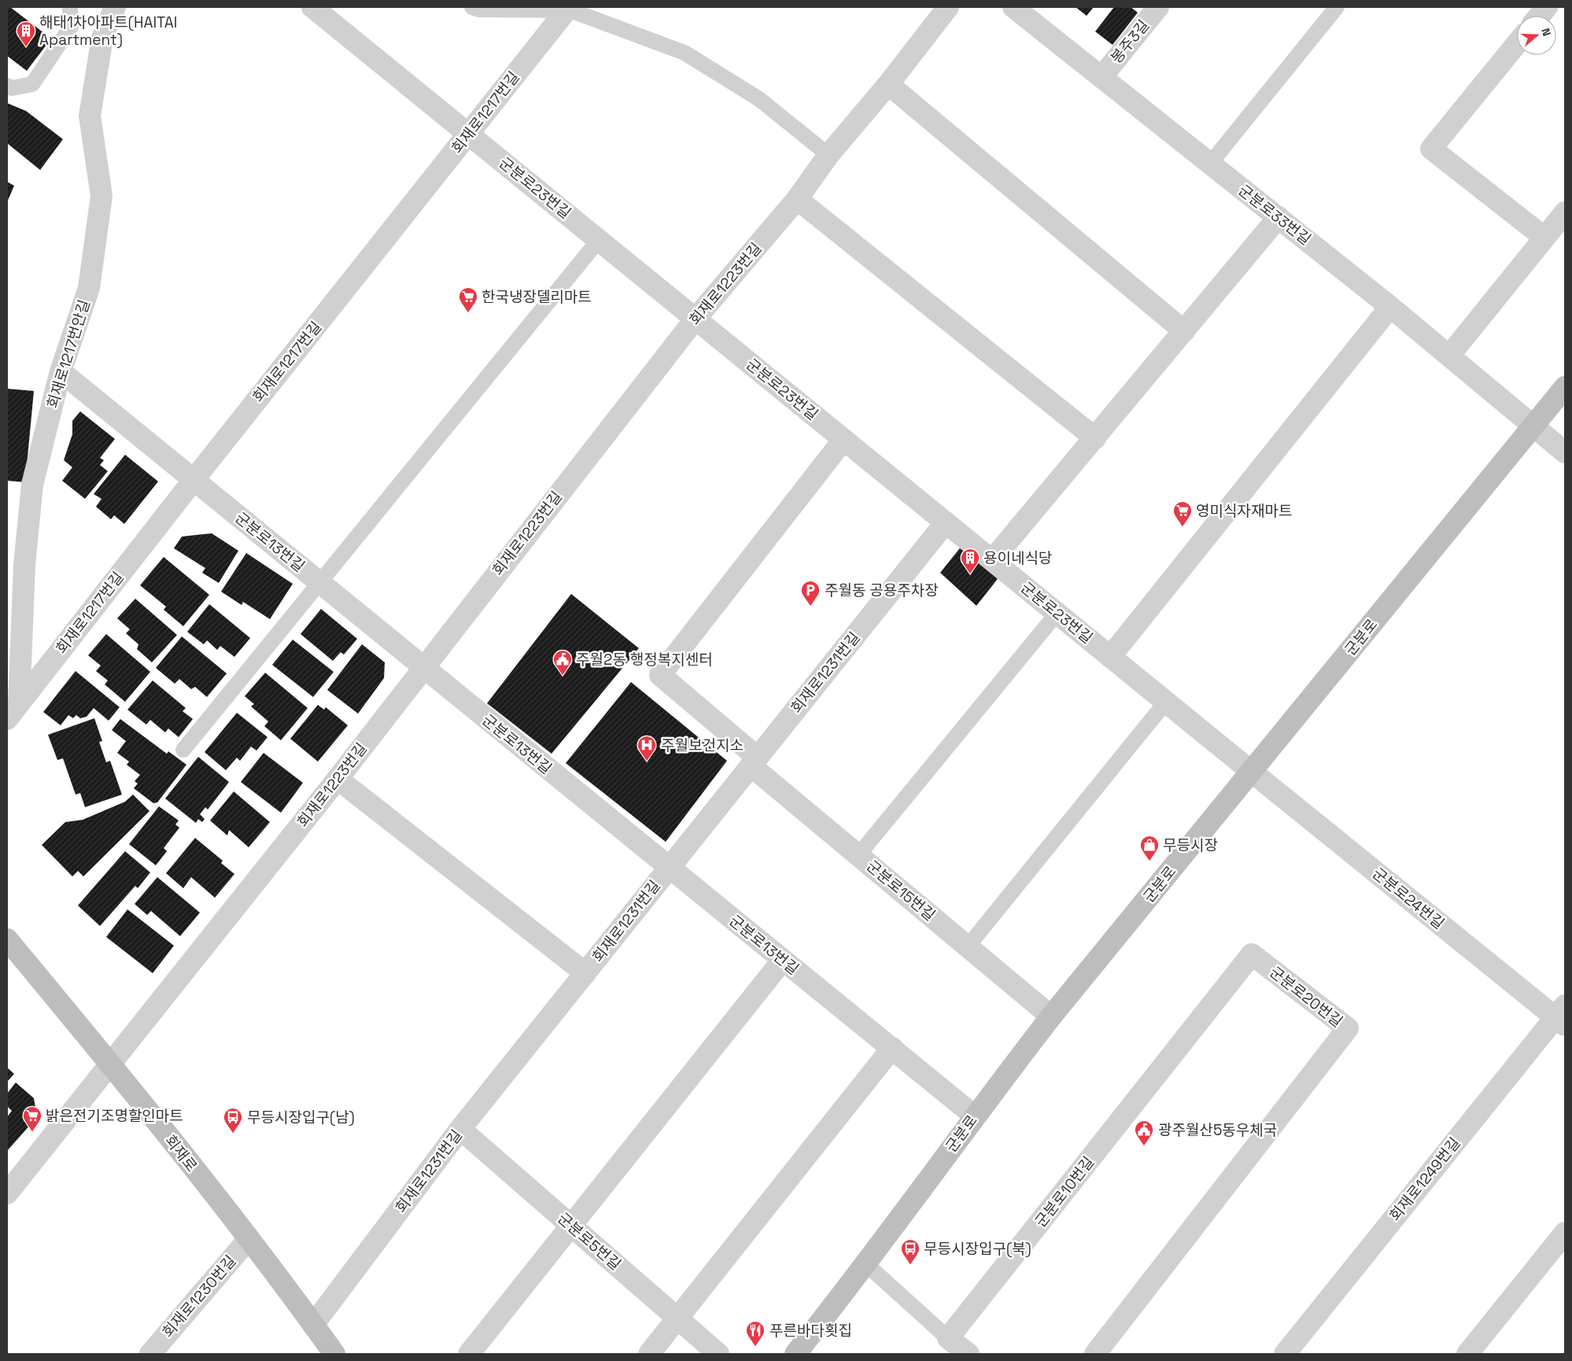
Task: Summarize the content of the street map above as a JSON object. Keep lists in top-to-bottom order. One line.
{"streets":{"street":["봉주3길","회재로1217번길","군분로23번길","군분로33번길","회재로1223번길","회재로1217번안길","군분로13번길","군분로","회재로1231번길","군분로15번길","군분로24번길","군분로20번길","회재로","회재로1249번길","군분로10번길","군분로5번길","회재로1230번길"]},"crossings":[["봉주3길","군분로33번길"],["회재로1217번길","군분로23번길"],["회재로1217번길","회재로1217번안길"],["회재로1217번길","군분로13번길"],["군분로23번길","회재로1223번길"],["군분로23번길","군분로"],["군분로23번길","회재로1231번길"],["군분로23번길","군분로15번길"],["군분로23번길","군분로24번길"],["군분로33번길","군분로"],["회재로1223번길","군분로13번길"],["회재로1223번길","회재로"],["회재로1217번안길","군분로13번길"],["군분로13번길","군분로"],["군분로13번길","회재로1231번길"],["군분로","군분로15번길"],["군분로","군분로24번길"],["회재로1231번길","군분로15번길"],["회재로1231번길","회재로"],["회재로1231번길","군분로5번길"],["군분로24번길","회재로1249번길"],["군분로20번길","군분로10번길"],["회재로","회재로1230번길"]],"places":{"building":["해태1차아파트(HAITAI Apartment)","용이네식당"],"supermarket":["한국냉장델리마트","영미식자재마트","밝은전기조명할인마트"],"parking":["주월동 공용주차장"],"public building":["주월2동 행정복지센터","광주월산5동우체국"],"hospital":["주월보건지소"],"shop":["무등시장"],"bus stop":["무등시장입구(남)","무등시장입구(북)"],"restaurant":["푸른바다횟집"]},"north":"right"}
